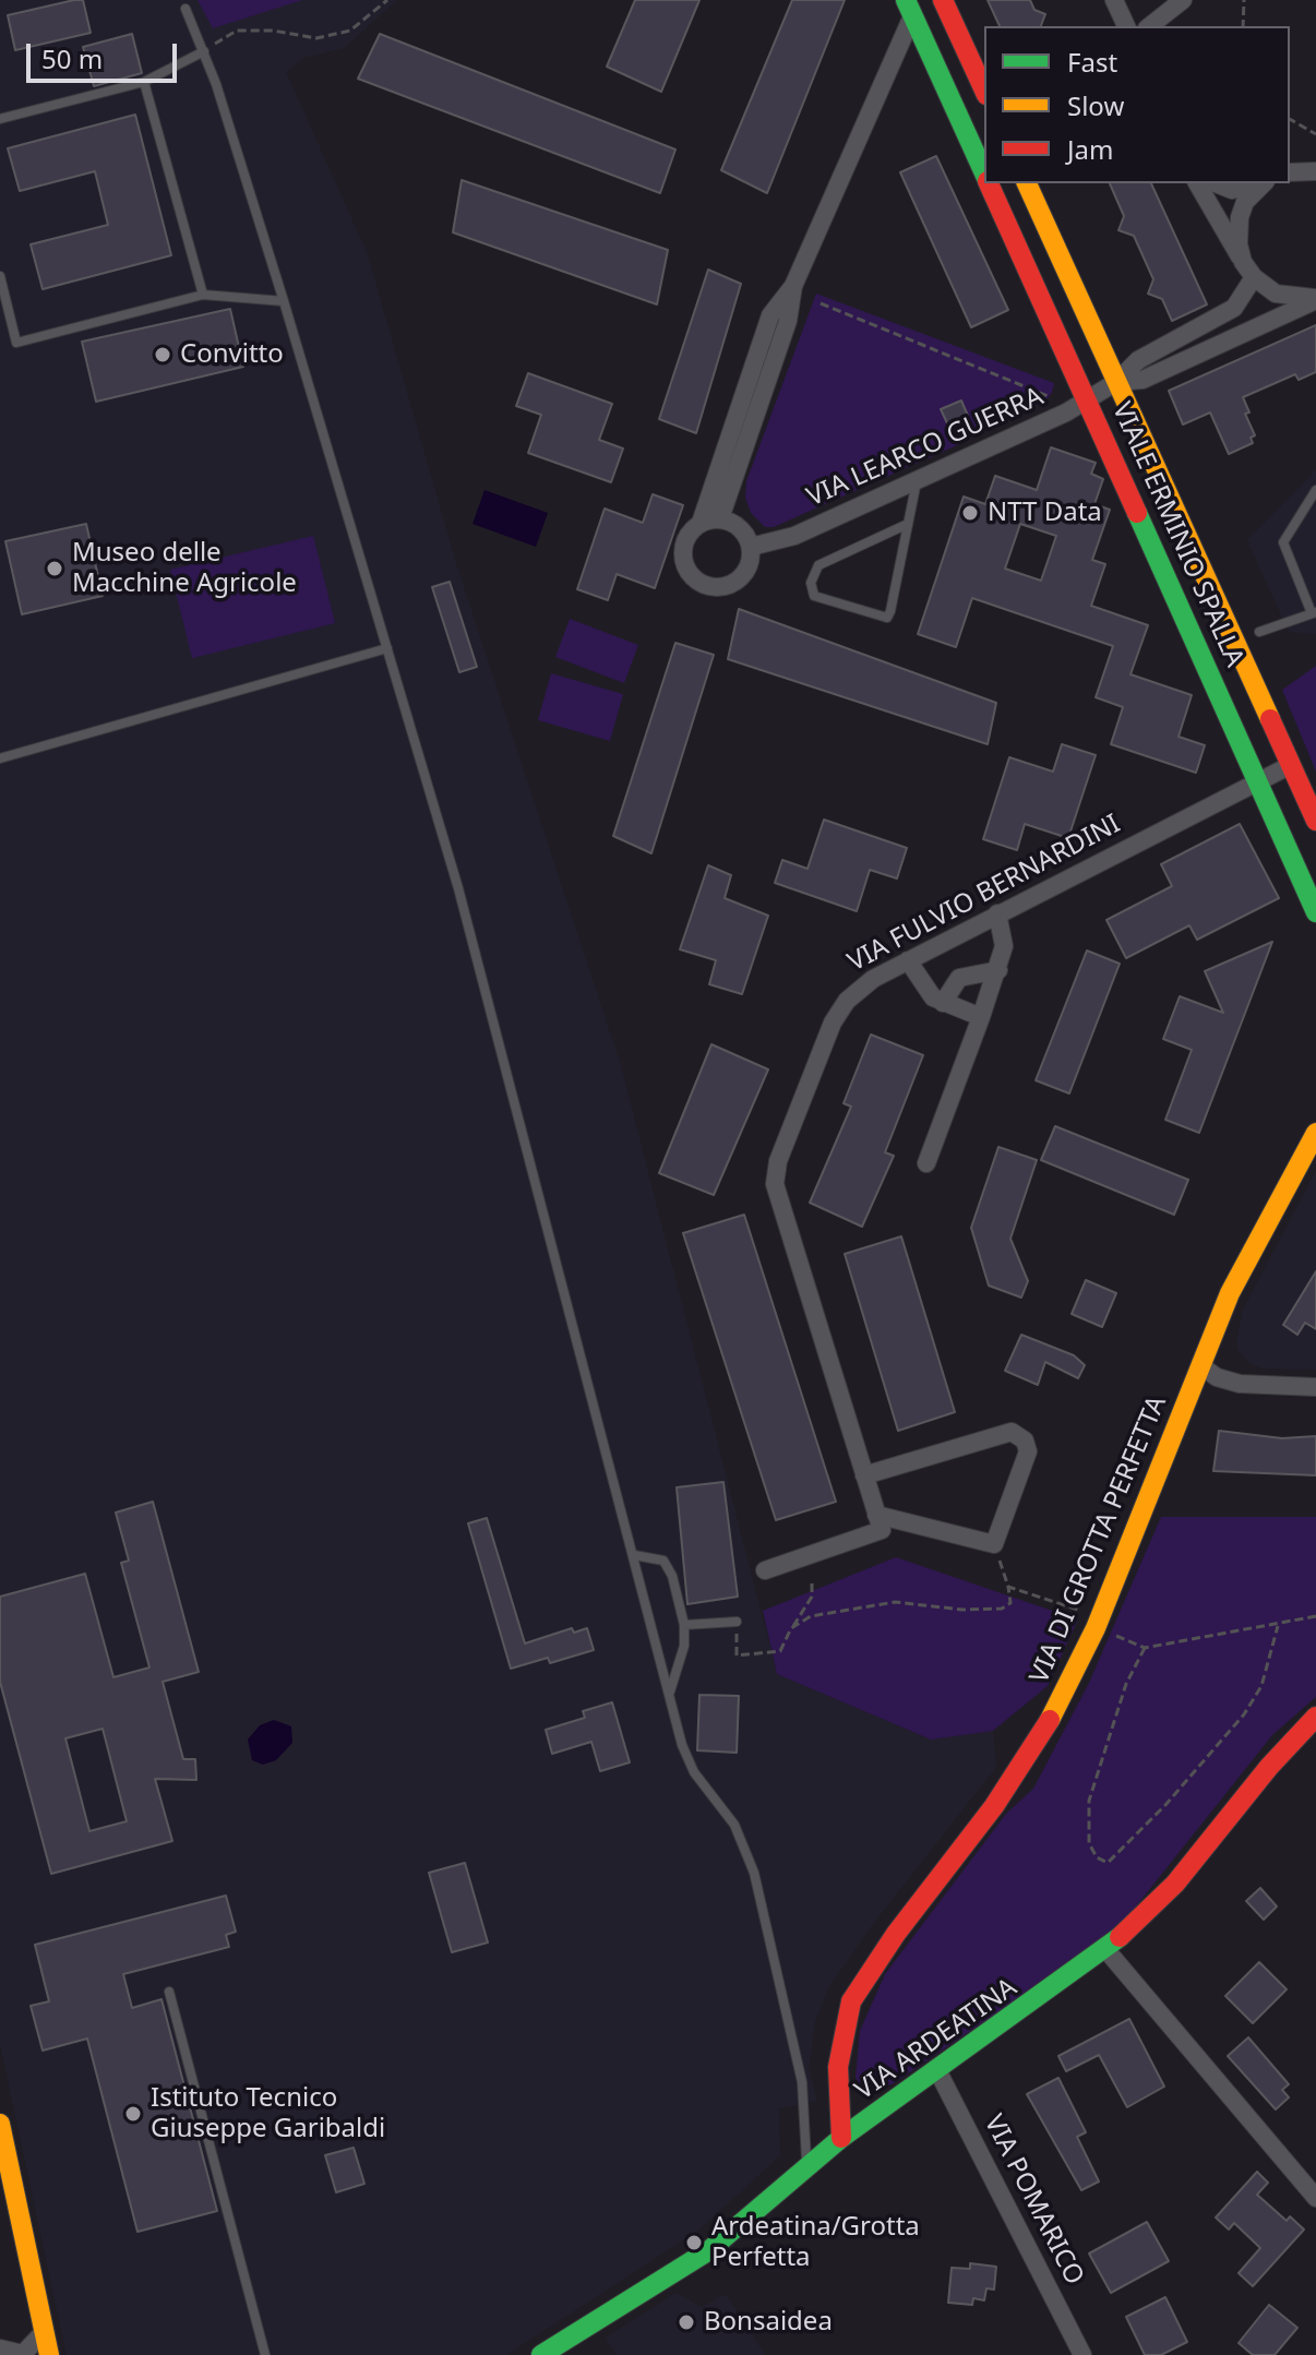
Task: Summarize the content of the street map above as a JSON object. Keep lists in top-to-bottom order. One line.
{"streets":{"main road":["VIALE ERMINIO SPALLA","VIA DI GROTTA PERFETTA","VIA ARDEATINA"],"street":["VIA LEARCO GUERRA","VIA FULVIO BERNARDINI","VIA POMARICO"]},"crossings":[["VIA LEARCO GUERRA","VIALE ERMINIO SPALLA"],["VIALE ERMINIO SPALLA","VIA FULVIO BERNARDINI"],["VIA DI GROTTA PERFETTA","VIA ARDEATINA"],["VIA ARDEATINA","VIA POMARICO"]],"places":["Convitto","NTT Data","Museo delle Macchine Agricole","Istituto Tecnico Giuseppe Garibaldi","Ardeatina/Grotta Perfetta","Bonsaidea"],"legend":["Fast","Slow","Jam"],"scale_bar":"50 m"}
